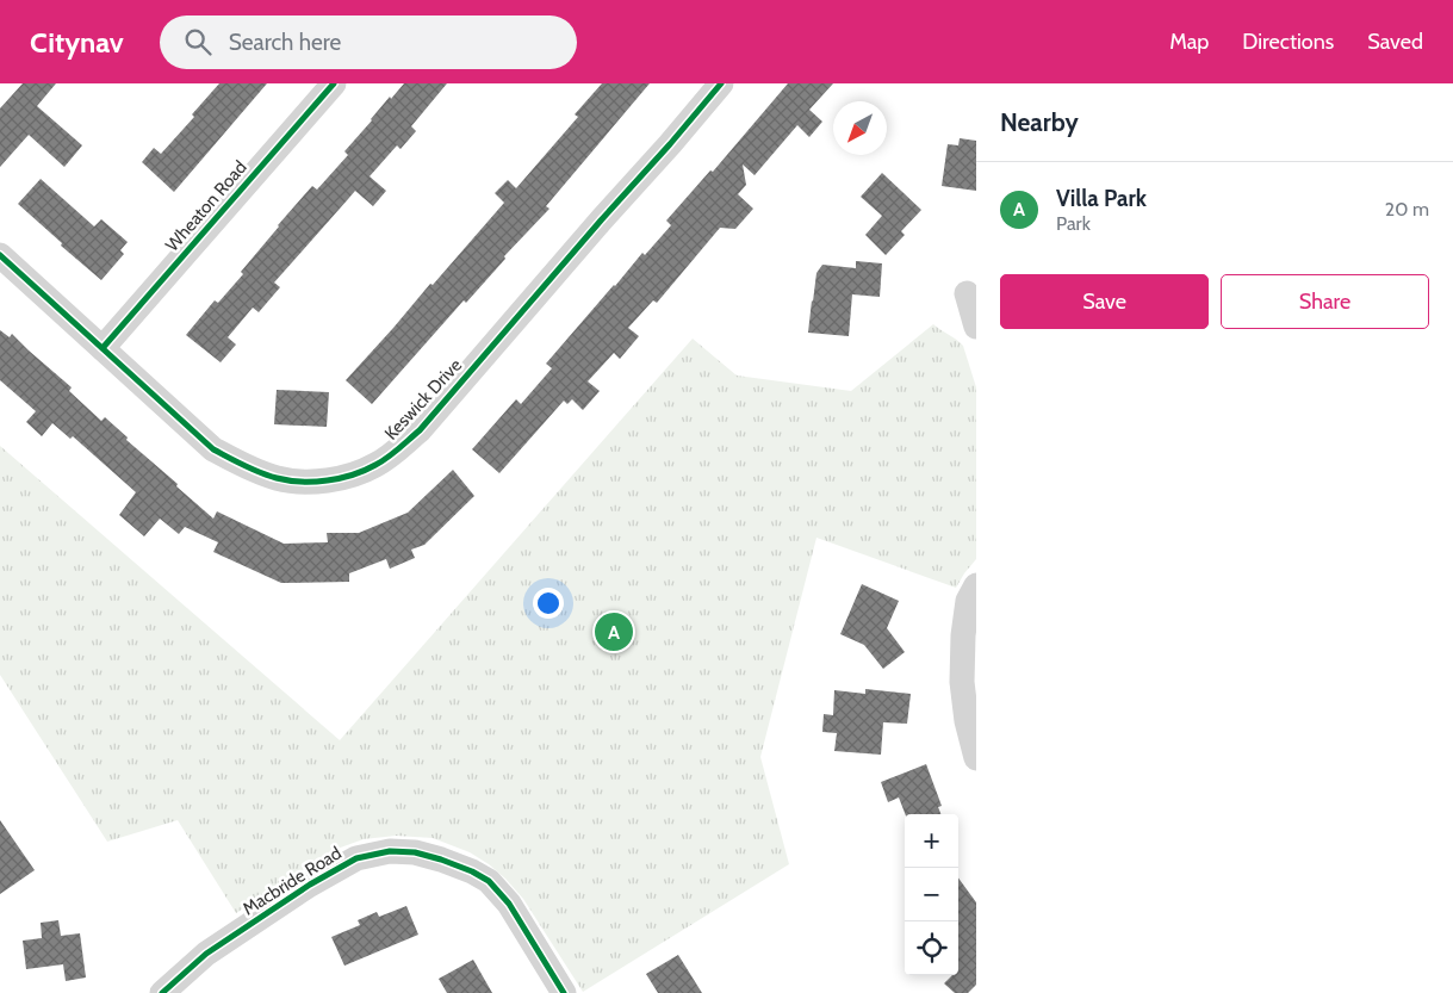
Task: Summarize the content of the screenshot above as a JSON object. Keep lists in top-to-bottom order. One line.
{"streets":{"street":["Wheaton Road","Keswick Drive","Macbride Road"]},"crossings":[["Wheaton Road","Keswick Drive"]],"north":"bottom left","page":{"header":"Citynav","search":"Search here","nav":["Map","Directions","Saved"],"heading":"Nearby","list":[{"mark":"A","name":"Villa Park","note":"Park","value":"20 m"}],"buttons":["Save","Share"],"pins":"A","map_buttons":["+","−"]}}
